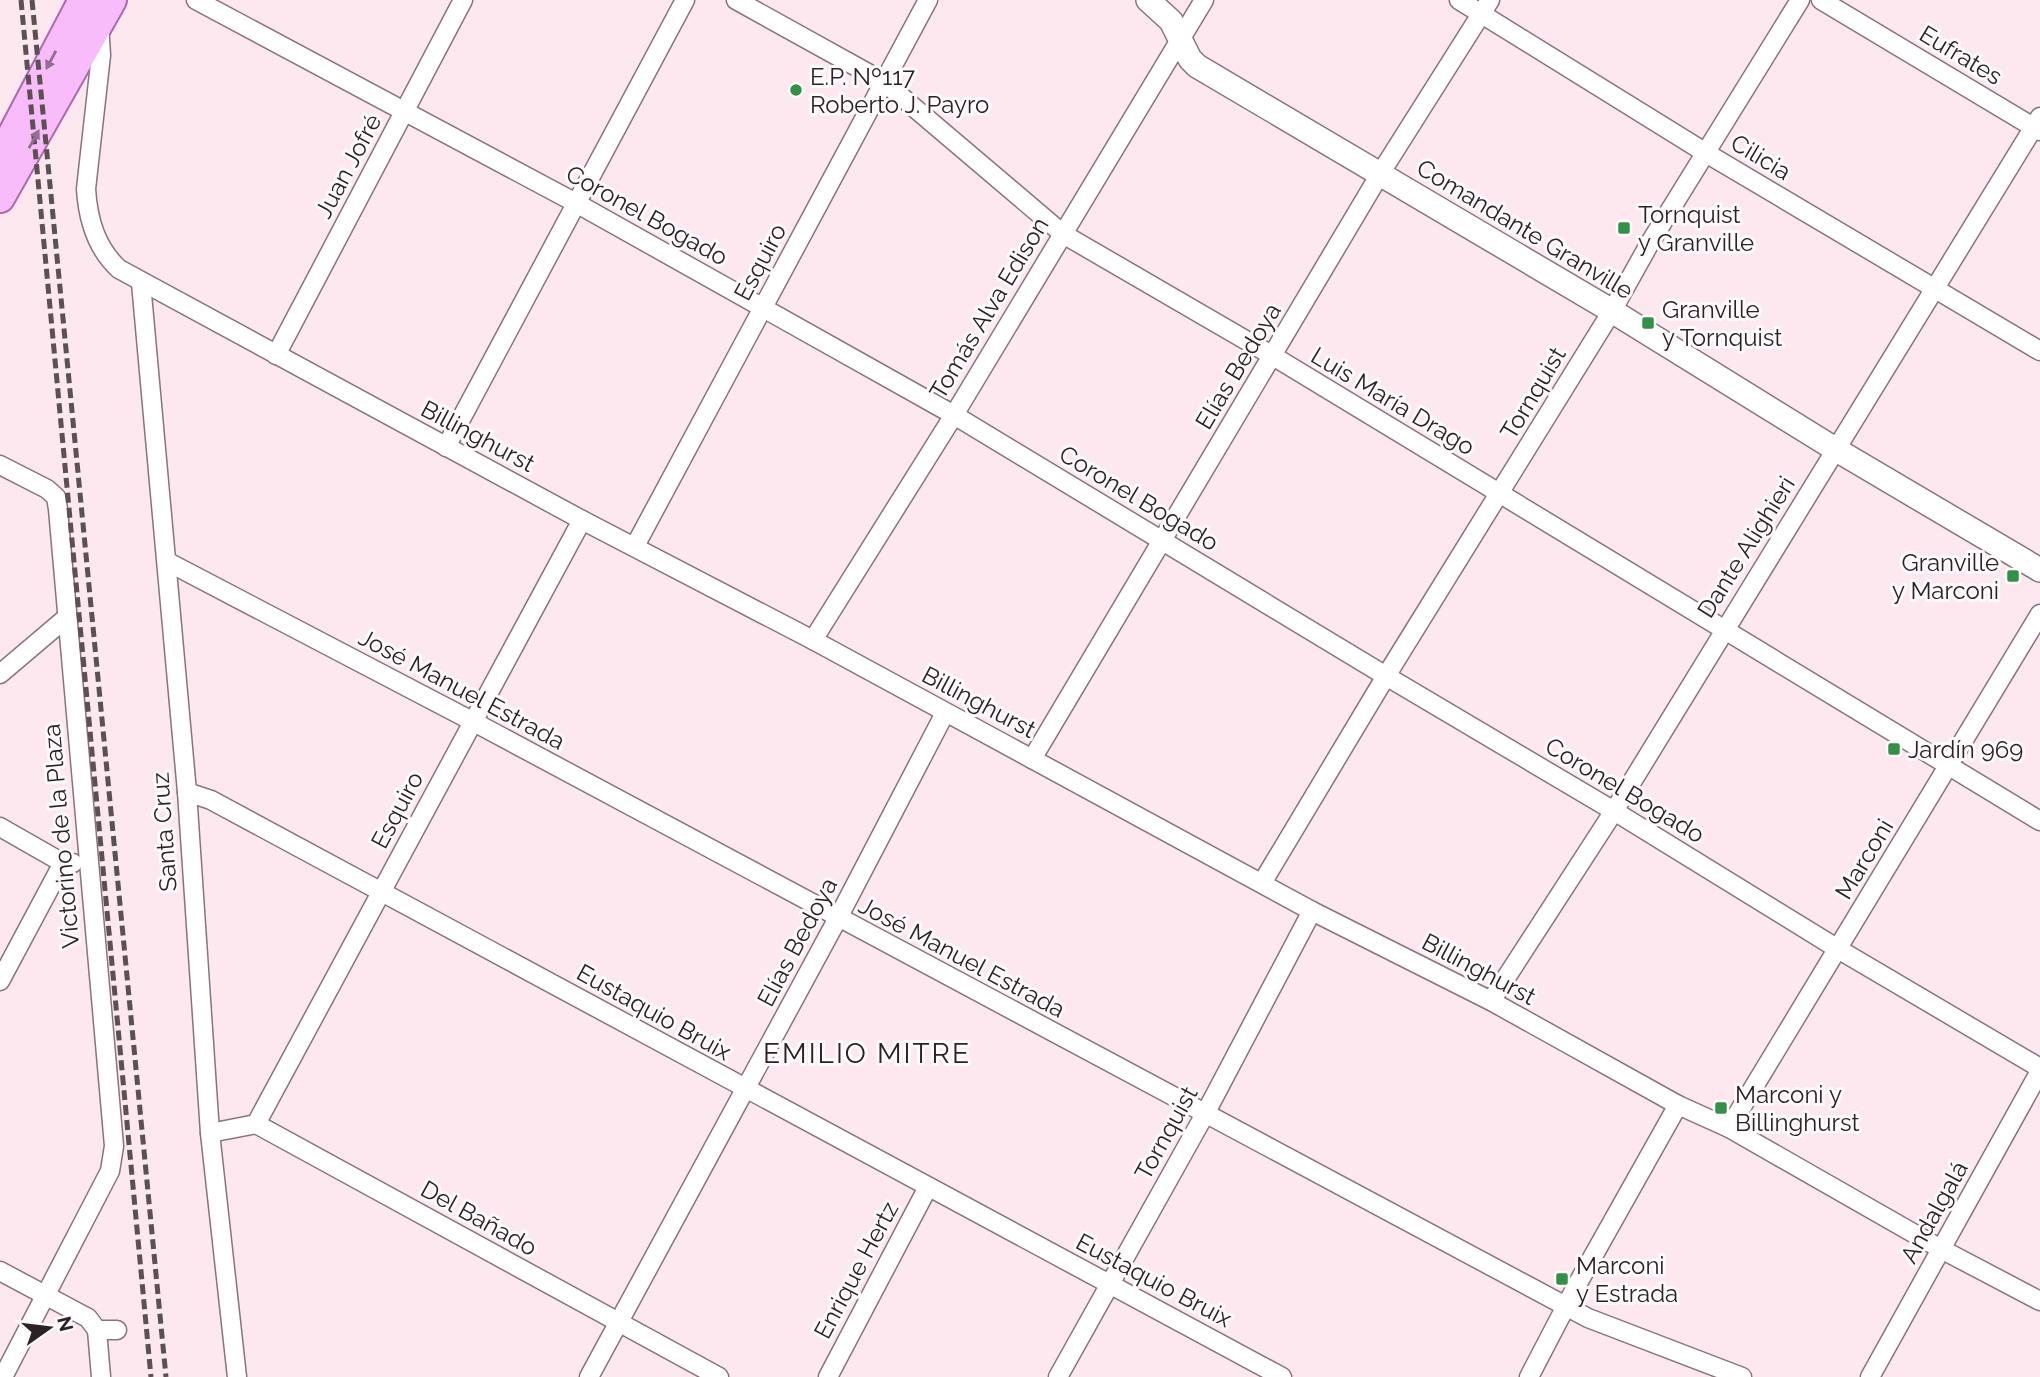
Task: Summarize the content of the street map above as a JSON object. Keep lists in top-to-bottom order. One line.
{"streets":{"street":["Eufrates","Cilicia","Juan Jofré","Coronel Bogado","Comandante Granville","Esquiro","Tomás Alva Edison","Elías Bedoya","Tornquist","Luis María Drago","Billinghurst","Dante Alighieri","José Manuel Estrada","Santa Cruz","Victorino de la Plaza","Marconi","Eustaquio Bruix","Andalgalá","Del Bañado","Enrique Hertz"]},"crossings":[["Eufrates","Dante Alighieri"],["Cilicia","Elías Bedoya"],["Cilicia","Tornquist"],["Cilicia","Dante Alighieri"],["Juan Jofré","Coronel Bogado"],["Juan Jofré","Billinghurst"],["Coronel Bogado","Esquiro"],["Coronel Bogado","Tomás Alva Edison"],["Coronel Bogado","Elías Bedoya"],["Coronel Bogado","Tornquist"],["Coronel Bogado","Dante Alighieri"],["Coronel Bogado","Marconi"],["Coronel Bogado","Andalgalá"],["Comandante Granville","Tomás Alva Edison"],["Comandante Granville","Elías Bedoya"],["Comandante Granville","Tornquist"],["Comandante Granville","Dante Alighieri"],["Esquiro","Luis María Drago"],["Esquiro","Billinghurst"],["Esquiro","José Manuel Estrada"],["Esquiro","Eustaquio Bruix"],["Esquiro","Del Bañado"],["Tomás Alva Edison","Luis María Drago"],["Tomás Alva Edison","Billinghurst"],["Elías Bedoya","Luis María Drago"],["Elías Bedoya","Billinghurst"],["Elías Bedoya","José Manuel Estrada"],["Elías Bedoya","Eustaquio Bruix"],["Elías Bedoya","Del Bañado"],["Tornquist","Luis María Drago"],["Tornquist","Billinghurst"],["Tornquist","José Manuel Estrada"],["Tornquist","Eustaquio Bruix"],["Luis María Drago","Dante Alighieri"],["Luis María Drago","Marconi"],["Billinghurst","Dante Alighieri"],["Billinghurst","Santa Cruz"],["Billinghurst","Marconi"],["Billinghurst","Andalgalá"],["José Manuel Estrada","Santa Cruz"],["Santa Cruz","Eustaquio Bruix"],["Eustaquio Bruix","Enrique Hertz"]],"districts":["EMILIO MITRE"],"places":{"other":["E.P. Nº117 Roberto J. Payro"],"transit":["Tornquist y Granville","Granville y Tornquist","Granville y Marconi","Jardín 969","Marconi y Billinghurst","Marconi y Estrada"]},"north":"right"}
